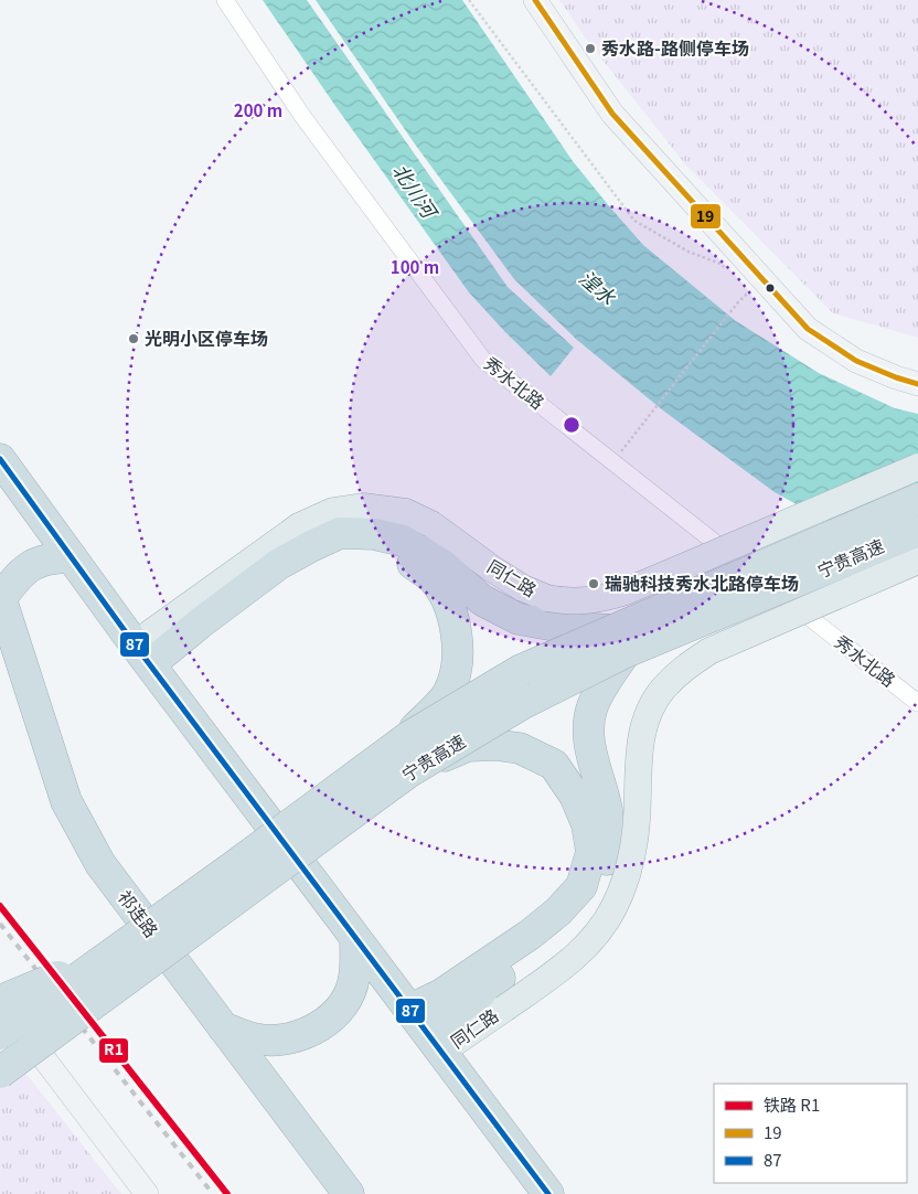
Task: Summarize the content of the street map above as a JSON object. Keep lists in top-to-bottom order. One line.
{"streets":{"highway":["宁贵高速","祁连路"],"main road":["同仁路"],"street":["秀水北路"]},"water":["北川河","湟水"],"places":["秀水路-路侧停车场","光明小区停车场","瑞驰科技秀水北路停车场"],"lines":["transit line 19","transit line 87","rail line R1"],"legend":["铁路 R1","19","87"],"rings":["200 m","100 m"]}
